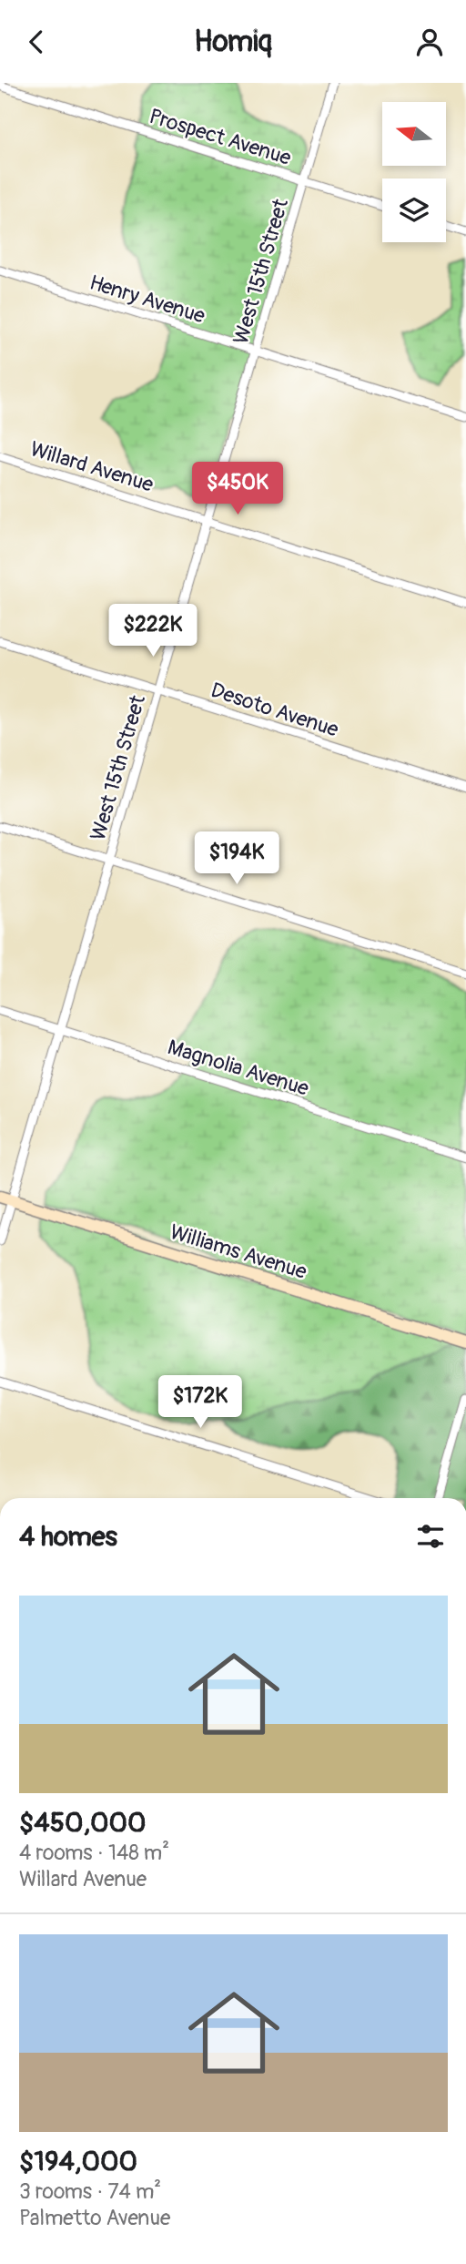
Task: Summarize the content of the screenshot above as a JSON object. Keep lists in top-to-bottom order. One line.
{"streets":{"street":["Prospect Avenue","West 15th Street","Henry Avenue","Willard Avenue","Desoto Avenue","Magnolia Avenue","Williams Avenue"]},"crossings":[["Prospect Avenue","West 15th Street"],["West 15th Street","Henry Avenue"],["West 15th Street","Willard Avenue"],["West 15th Street","Desoto Avenue"],["West 15th Street","Magnolia Avenue"],["West 15th Street","Williams Avenue"]],"north":"left","page":{"header":"Homiq","price":["$450K","$222K","$194K","$172K"],"heading":"4 homes","list":[{"name":"$450,000","note":"4 rooms · 148 m² · Willard Avenue"},{"name":"$194,000","note":"3 rooms · 74 m² · Palmetto Avenue"}]}}
